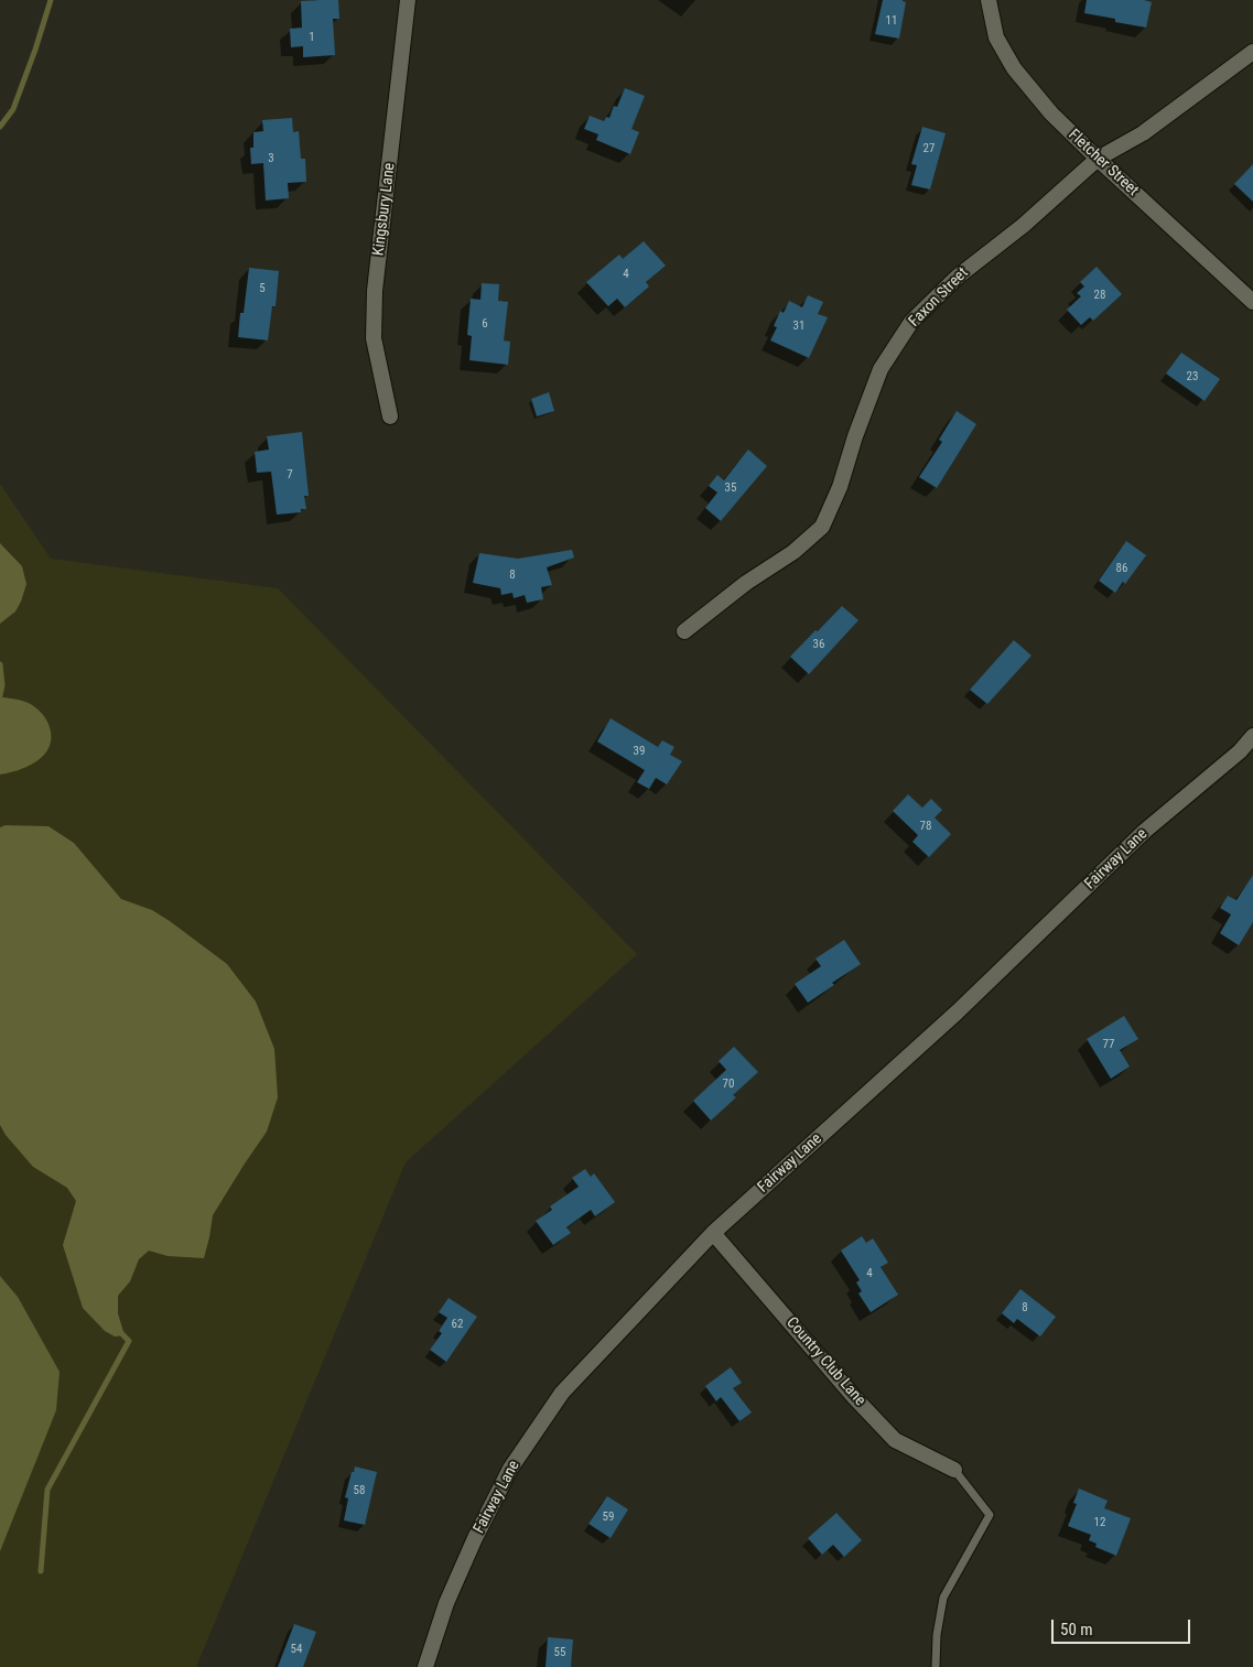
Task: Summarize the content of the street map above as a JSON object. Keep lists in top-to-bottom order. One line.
{"streets":{"street":["Fletcher Street","Kingsbury Lane","Faxon Street","Fairway Lane","Country Club Lane"]},"crossings":[["Fletcher Street","Faxon Street"],["Fairway Lane","Country Club Lane"]],"house_numbers":["11","1","27","3","4","5","28","6","31","23","7","35","86","8","36","39","78","77","70","4","8","62","58","59","12","54","55"],"scale_bar":"50 m"}
